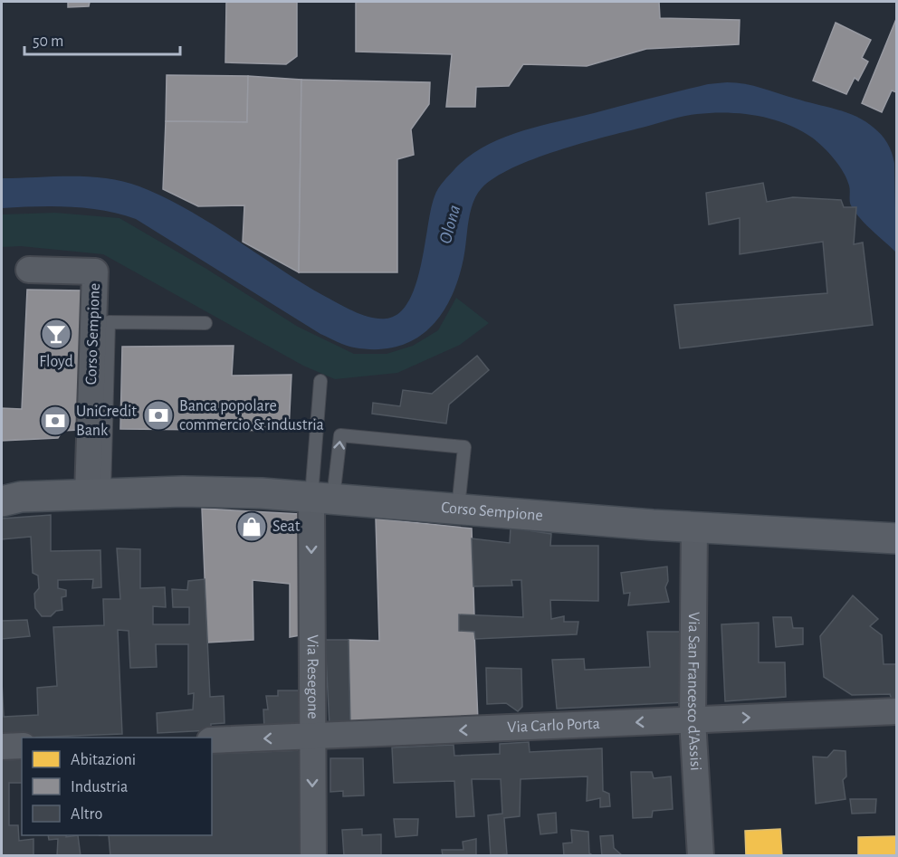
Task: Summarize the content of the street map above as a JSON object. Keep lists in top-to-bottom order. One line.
{"streets":{"main road":["Corso Sempione"],"street":["Via Resegone","Via San Francesco d'Assisi","Via Carlo Porta"]},"crossings":[["Corso Sempione","Via Resegone"],["Corso Sempione","Via San Francesco d'Assisi"],["Via Resegone","Via Carlo Porta"],["Via San Francesco d'Assisi","Via Carlo Porta"]],"one_way":["Via Resegone"],"water":["Olona"],"places":{"bar":["Floyd"],"bank":["Banca popolare commercio & industria","UniCredit Bank"],"shop":["Seat"]},"legend":["Abitazioni","Industria","Altro"],"scale_bar":"50 m"}
